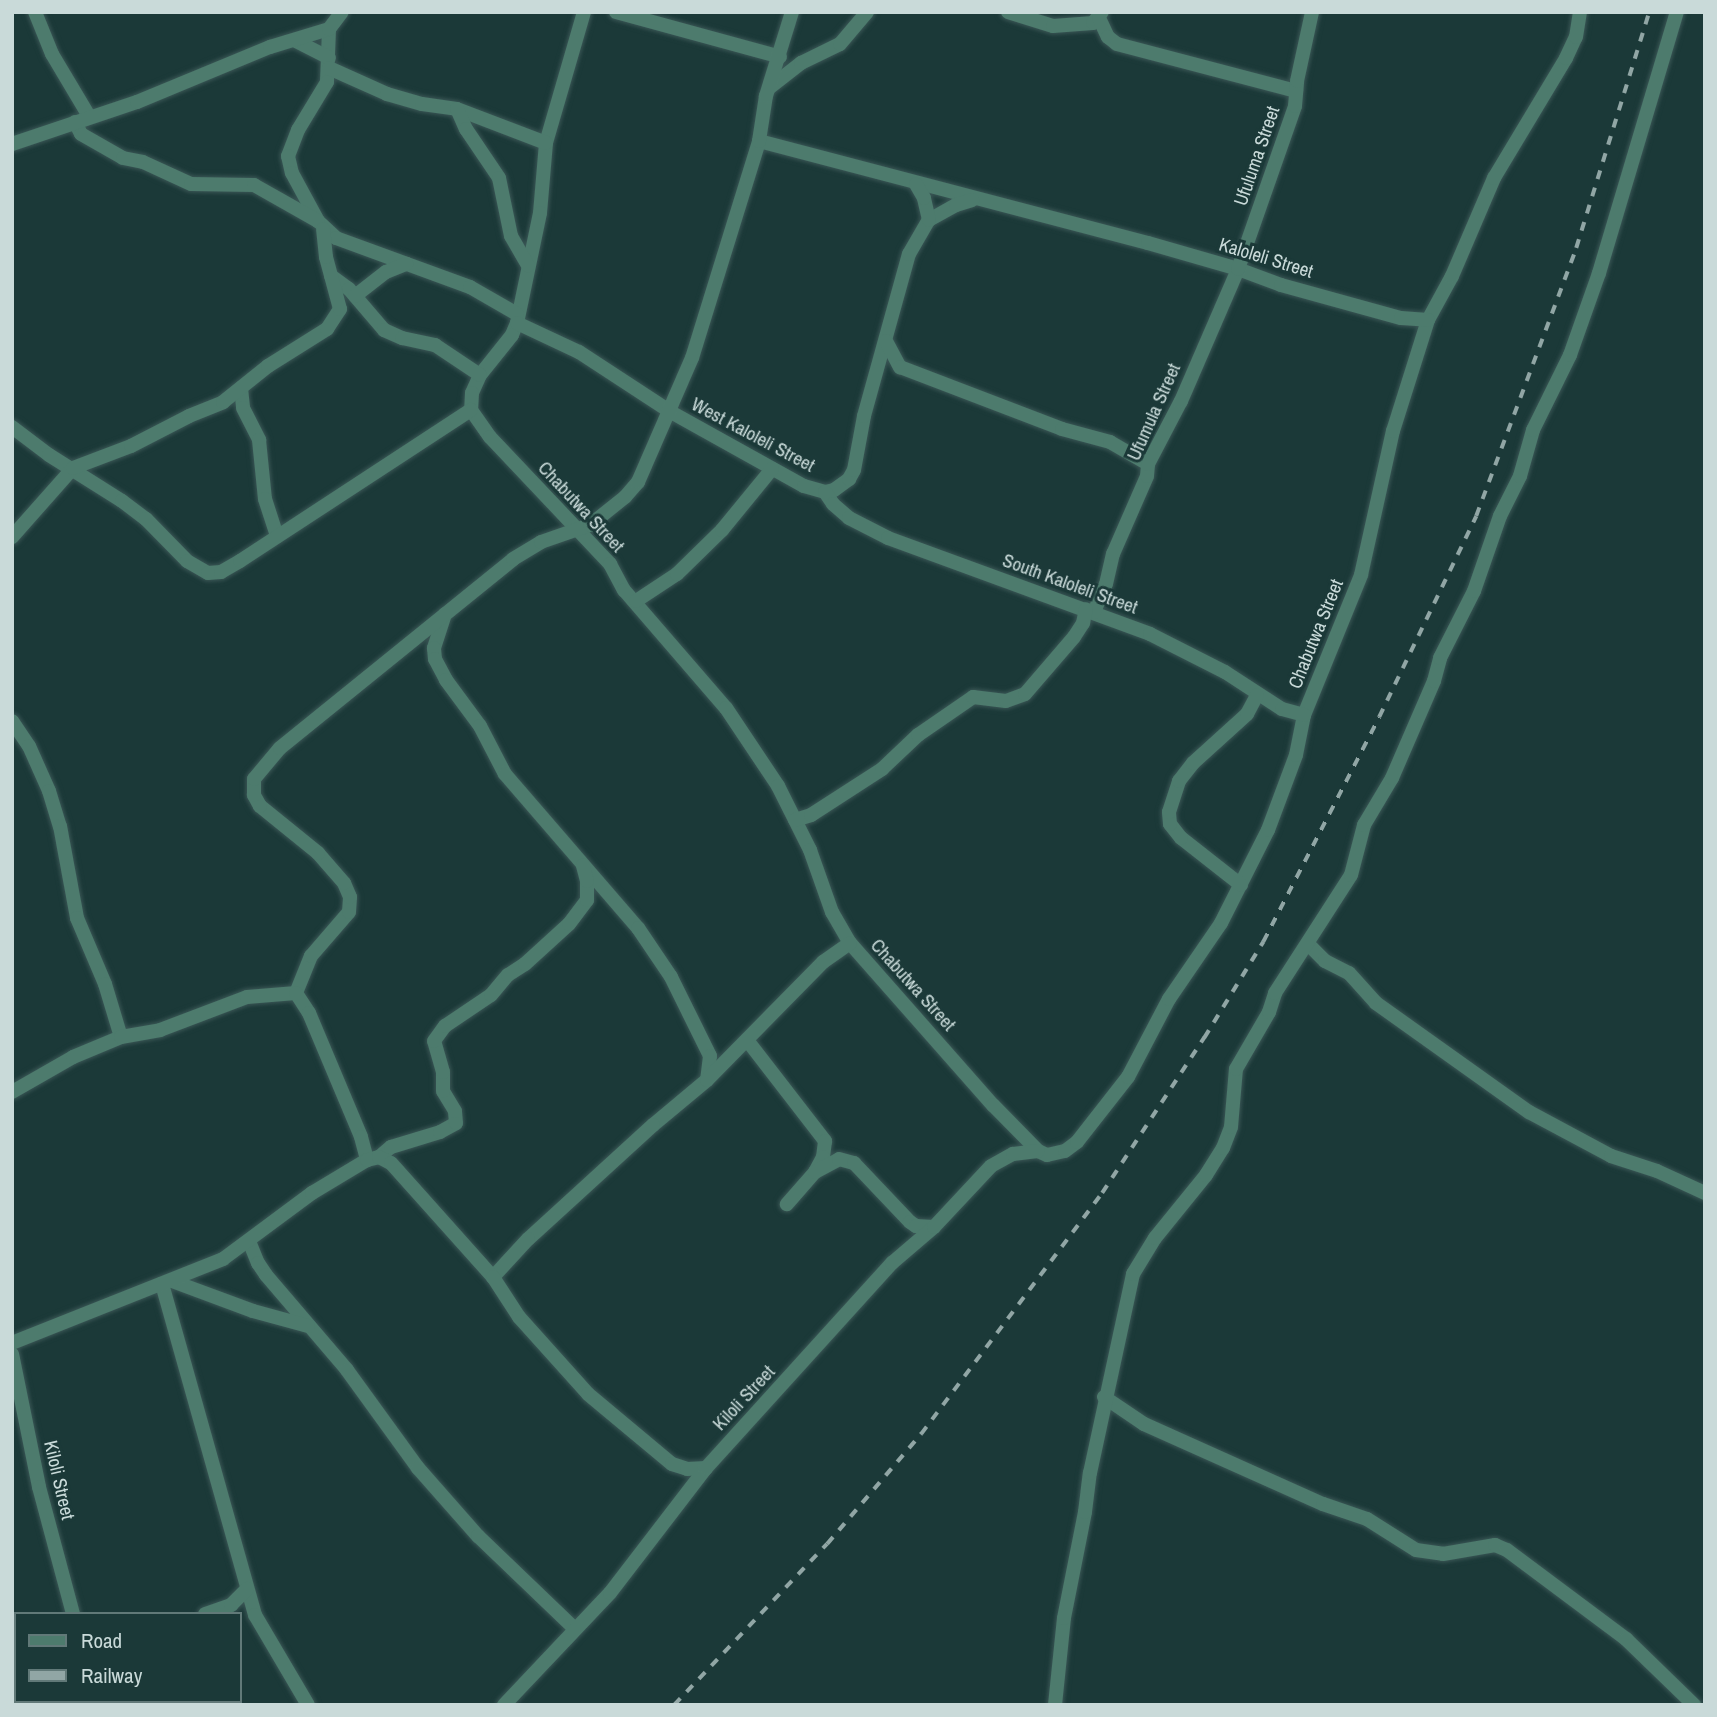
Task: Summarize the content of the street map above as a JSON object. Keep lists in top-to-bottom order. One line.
{"streets":{"street":["Ufuluma Street","Kaloleli Street","Ufumula Street","West Kaloleli Street","Chabutwa Street","South Kaloleli Street","Kiloli Street"]},"crossings":[["Ufuluma Street","Kaloleli Street"],["Ufuluma Street","Ufumula Street"],["Kaloleli Street","Ufumula Street"],["Kaloleli Street","Chabutwa Street"],["Ufumula Street","Chabutwa Street"],["Ufumula Street","South Kaloleli Street"],["West Kaloleli Street","South Kaloleli Street"],["Chabutwa Street","South Kaloleli Street"],["Chabutwa Street","Kiloli Street"]],"legend":["Road","Railway"]}
